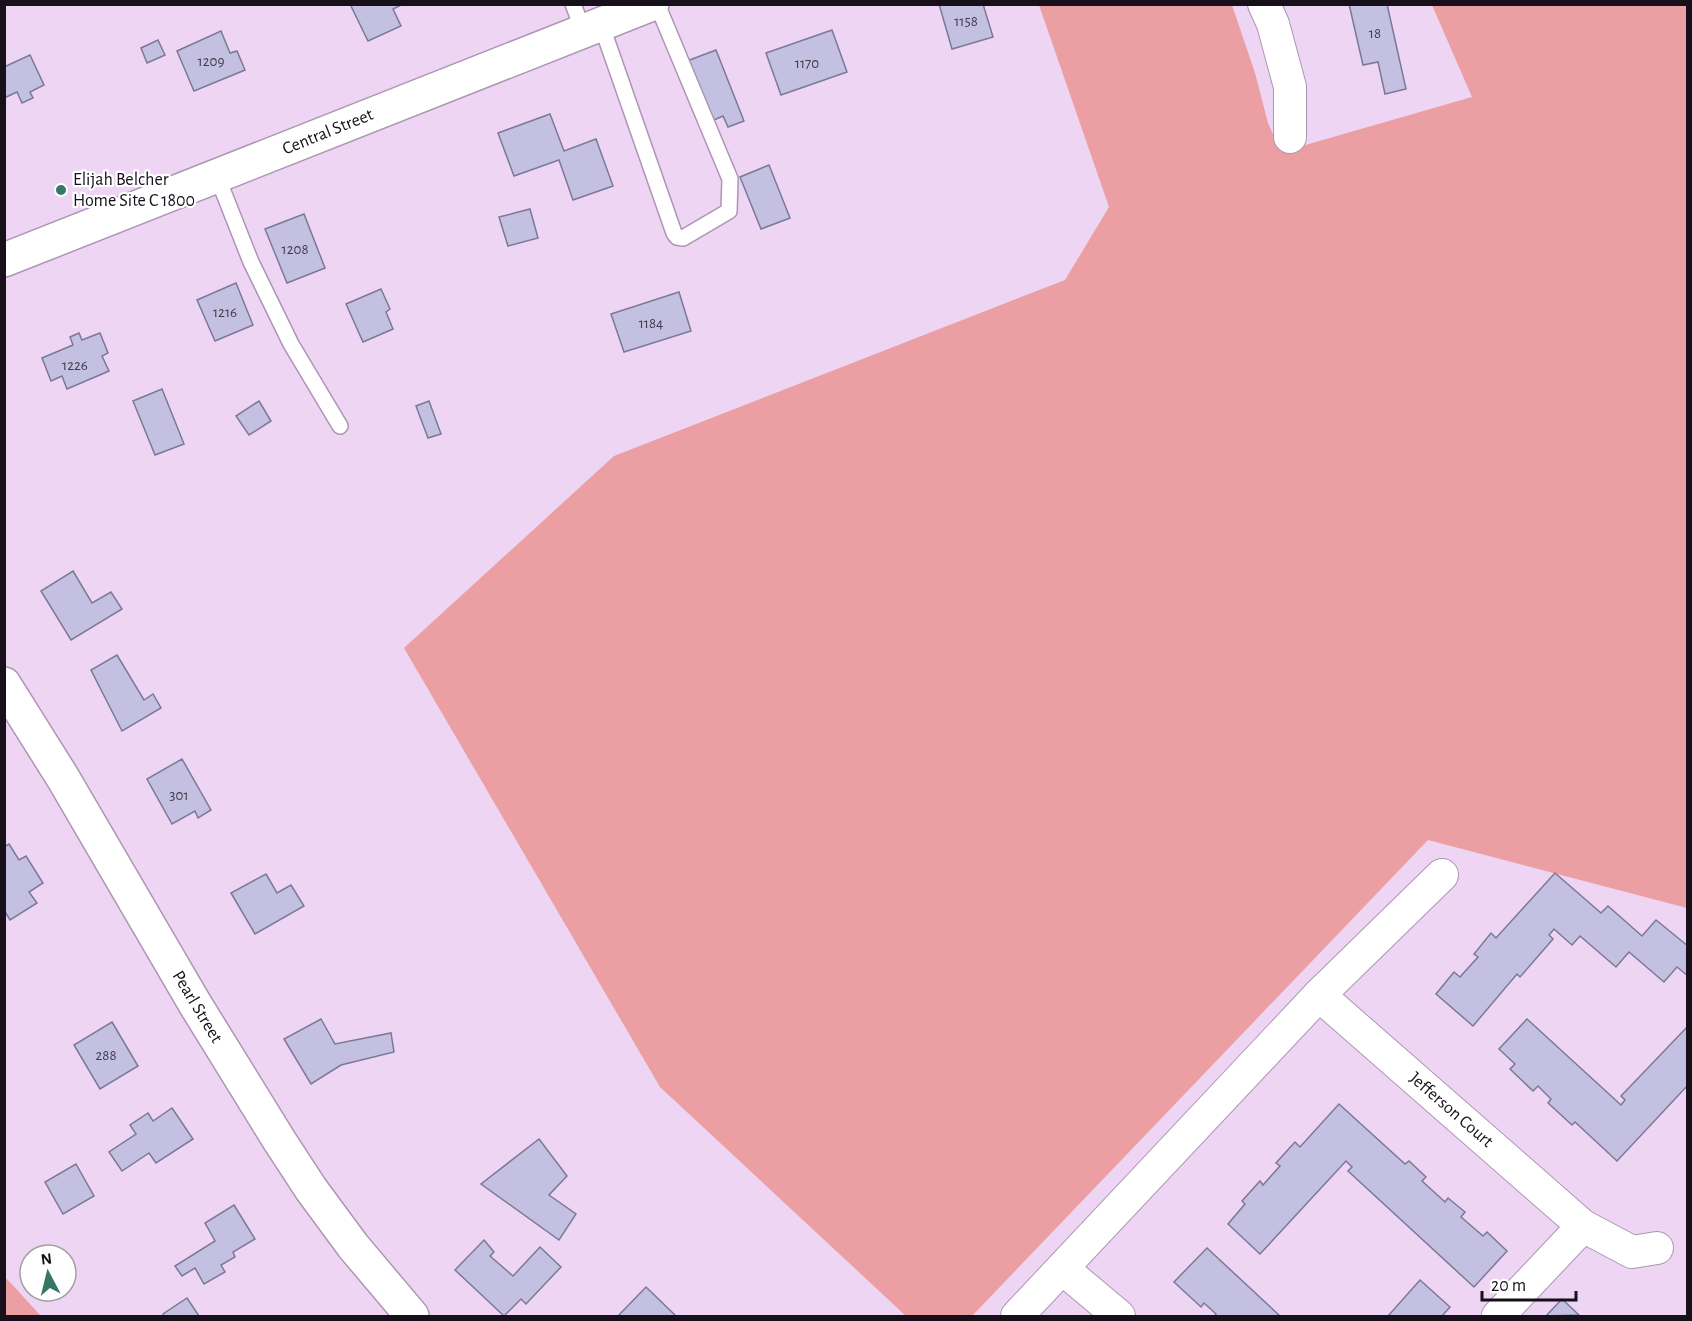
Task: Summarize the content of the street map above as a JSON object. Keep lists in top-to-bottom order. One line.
{"streets":{"main road":["Central Street","Pearl Street"],"street":["Jefferson Court"]},"places":["Elijah Belcher Home Site C 1800"],"house_numbers":["1158","18","1209","1170","1208","1216","1184","1226","301","288"],"scale_bar":"20 m","north":"top"}
